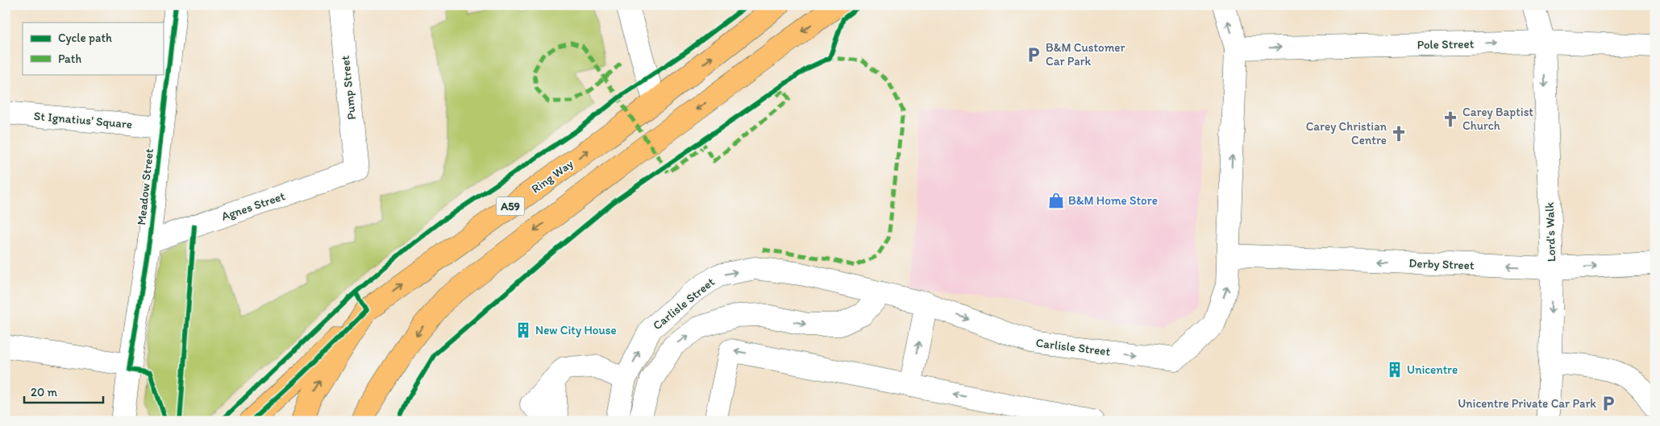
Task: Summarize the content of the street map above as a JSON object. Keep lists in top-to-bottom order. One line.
{"streets":{"highway":["Ring Way","A59"],"street":["Pole Street","Pump Street","St Ignatius' Square","Meadow Street","Agnes Street","Lord's Walk","Derby Street","Carlisle Street"]},"crossings":[["Pole Street","Lord's Walk"],["Pole Street","Carlisle Street"],["Pump Street","Agnes Street"],["St Ignatius' Square","Meadow Street"],["Meadow Street","Agnes Street"],["Lord's Walk","Derby Street"],["Derby Street","Carlisle Street"]],"one_way":["Pole Street","Lord's Walk"],"places":{"parking":["B&M Customer Car Park","Unicentre Private Car Park"],"church":["Carey Baptist Church","Carey Christian Centre"],"shop":["B&M Home Store"],"building":["New City House","Unicentre"]},"legend":["Cycle path","Path"],"scale_bar":"20 m"}
